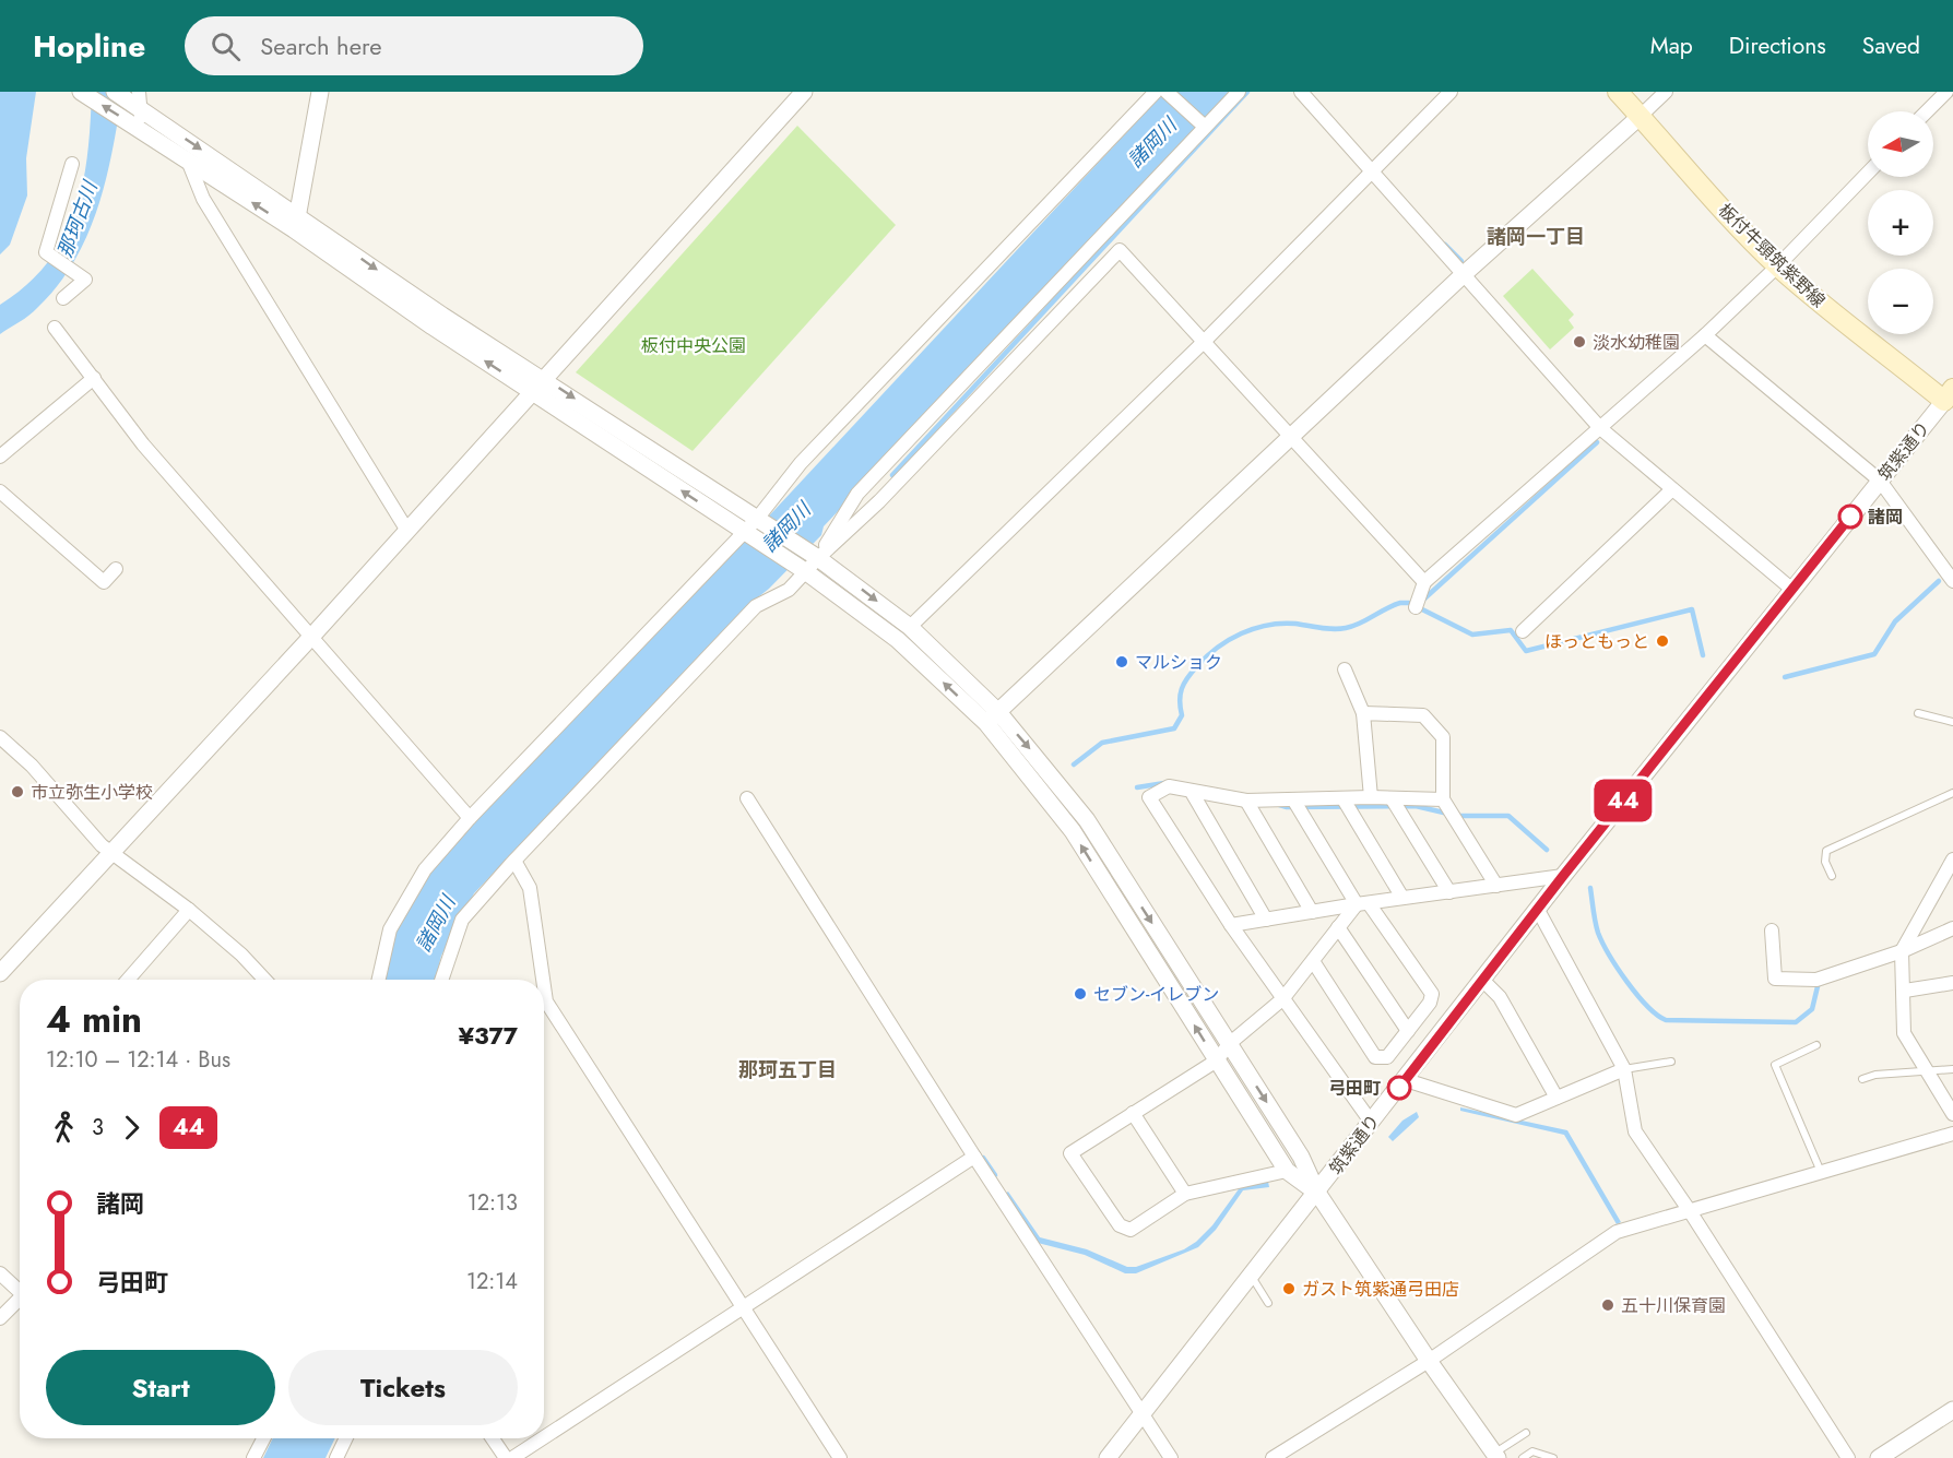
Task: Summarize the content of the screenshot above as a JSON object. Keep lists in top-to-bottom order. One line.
{"streets":{"main road":["板付牛頸筑紫野線"],"street":["筑紫通り"]},"crossings":[["板付牛頸筑紫野線","筑紫通り"]],"districts":["諸岡一丁目","那珂五丁目"],"water":["諸岡川","那珂古川"],"parks":["板付中央公園"],"places":["淡水幼稚園","諸岡","ほっともっと","マルショク","市立弥生小学校","セブン-イレブン","弓田町","ガスト筑紫通弓田店","五十川保育園"],"lines":["bus line 44"],"north":"left","page":{"header":"Hopline","search":"Search here","nav":["Map","Directions","Saved"],"on_map":"44","map_buttons":["+","−"],"heading":["4 min","12:10 – 12:14 · Bus","¥377"],"legs":["3","44"],"list":[{"name":"諸岡","value":"12:13"},{"name":"弓田町","value":"12:14"}],"buttons":["Start","Tickets"]}}
